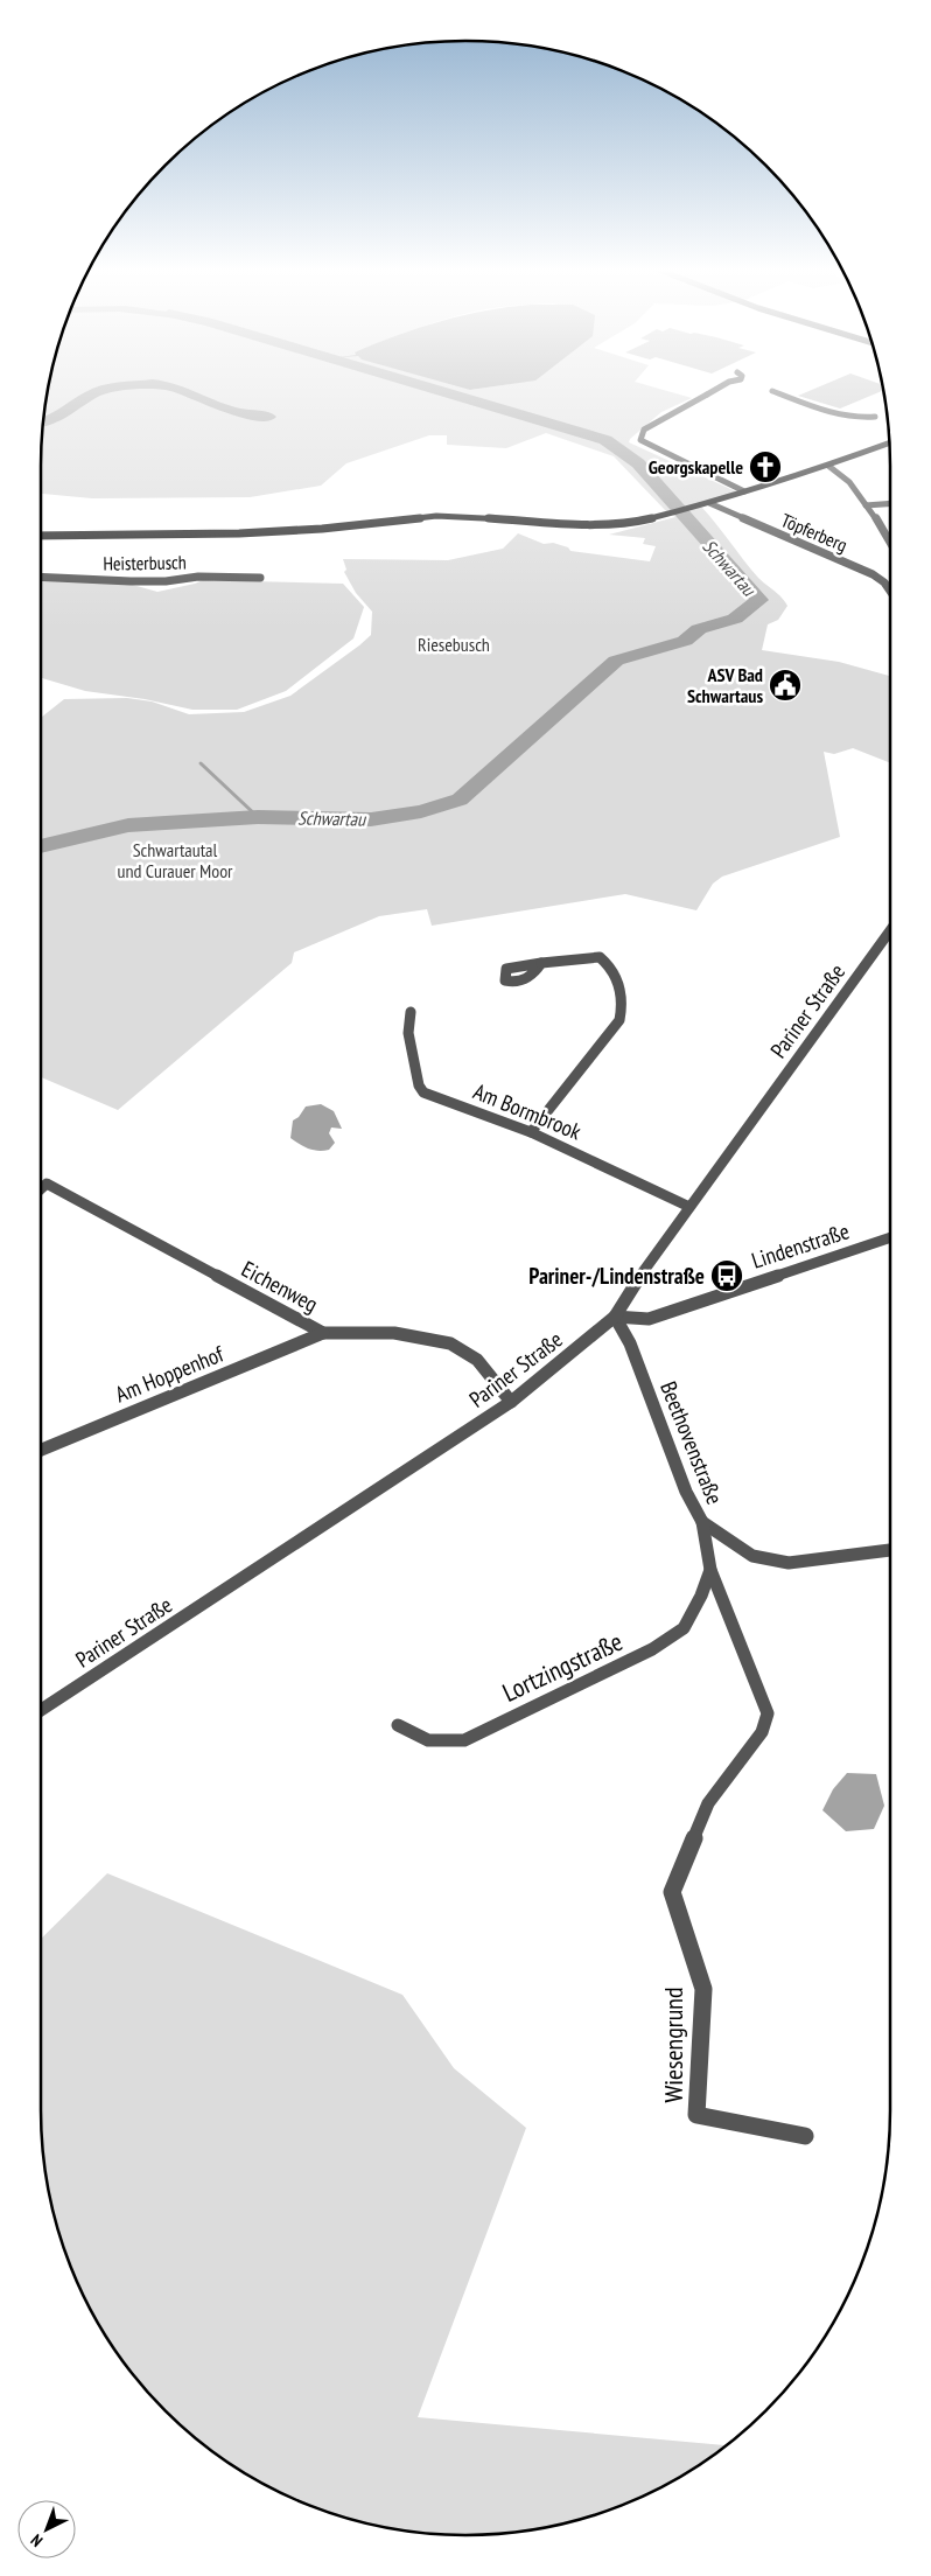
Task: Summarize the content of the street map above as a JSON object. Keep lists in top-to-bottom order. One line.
{"streets":{"street":["Töpferberg","Heisterbusch","Pariner Straße","Am Bormbrook","Lindenstraße","Eichenweg","Am Hoppenhof","Beethovenstraße","Lortzingstraße","Wiesengrund"]},"crossings":[["Pariner Straße","Am Bormbrook"],["Pariner Straße","Lindenstraße"],["Pariner Straße","Eichenweg"],["Pariner Straße","Beethovenstraße"],["Lindenstraße","Beethovenstraße"],["Eichenweg","Am Hoppenhof"],["Beethovenstraße","Wiesengrund"],["Lortzingstraße","Wiesengrund"]],"water":["Schwartau"],"parks":["Riesebusch","Schwartautal und Curauer Moor"],"places":{"church":["Georgskapelle"],"public building":["ASV Bad Schwartaus"],"bus stop":["Pariner-/Lindenstraße"]},"north":"bottom left"}
